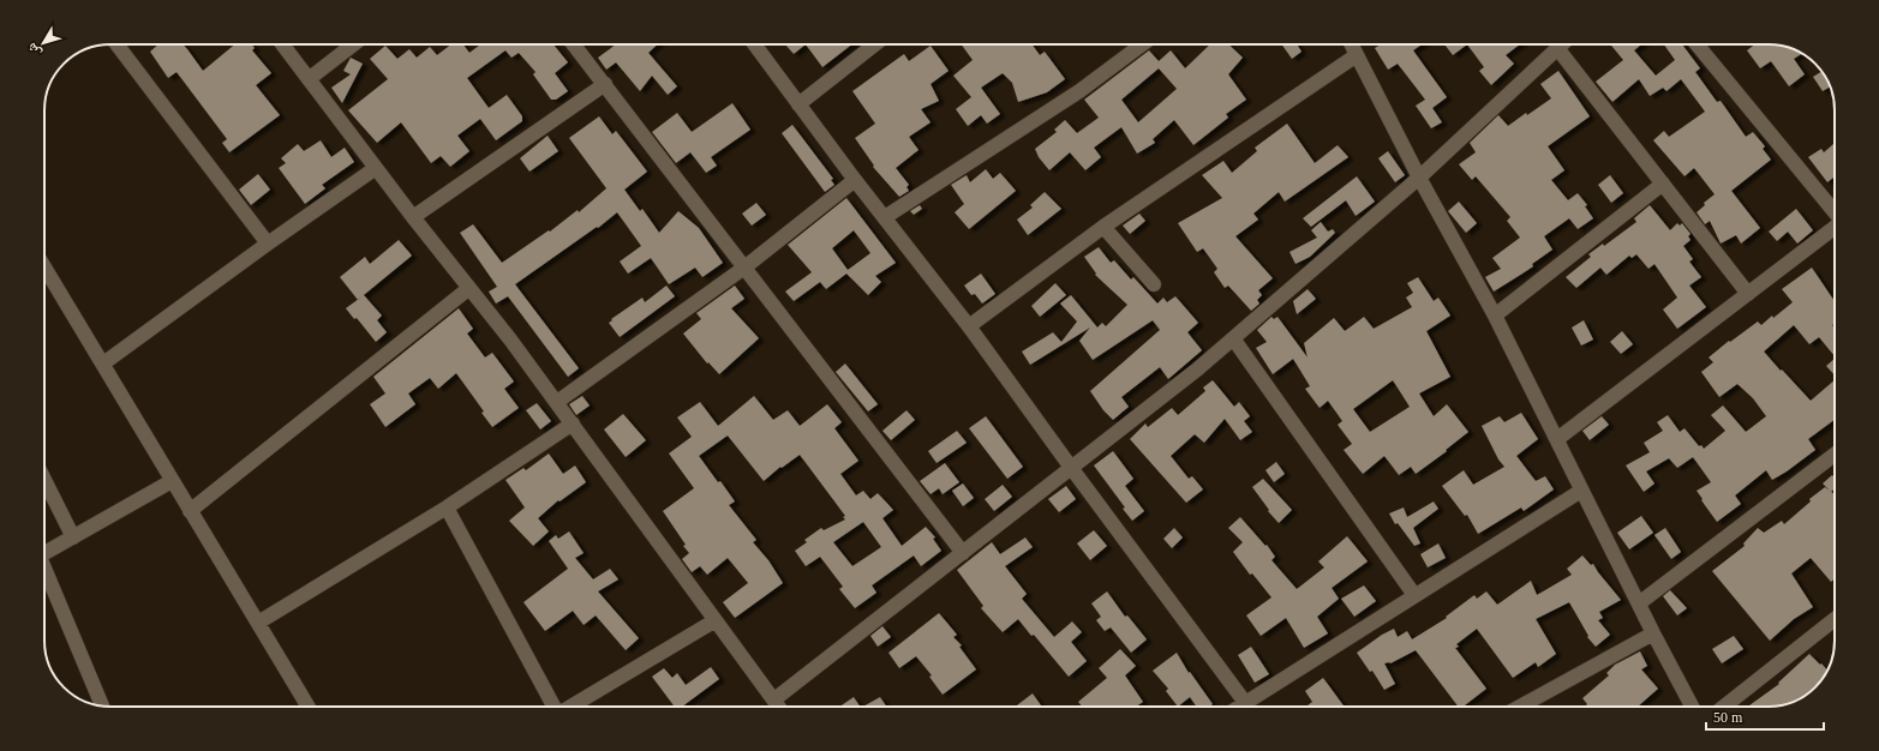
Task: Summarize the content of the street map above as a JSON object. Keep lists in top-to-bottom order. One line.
{"scale_bar":"50 m","north":"bottom left"}
